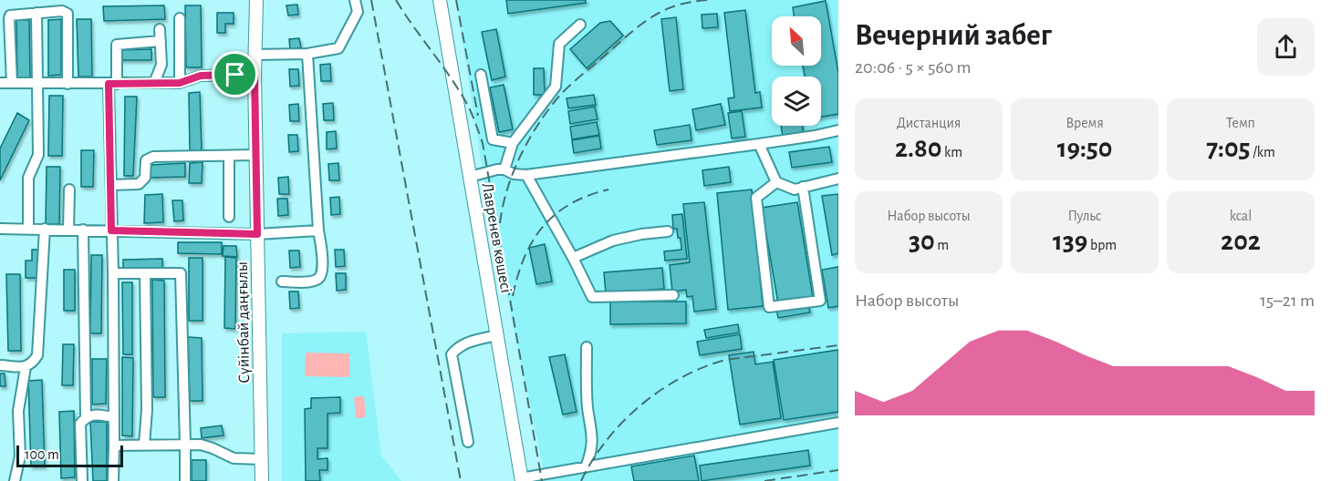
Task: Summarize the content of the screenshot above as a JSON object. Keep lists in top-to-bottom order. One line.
{"streets":{"main road":["Лавренев көшесі","Сүйінбай даңғылы"]},"scale_bar":"100 m","north":"top left","page":{"heading":["Вечерний забег","20:06 · 5 × 560 m"],"stats":[["Дистанция","2.80 km"],["Время","19:50"],["Темп","7:05 /km"],["Набор высоты","30 m"],["Пульс","139 bpm"],["kcal","202"]],"chart":["Набор высоты","15–21 m"],"scale":"100 m"}}
